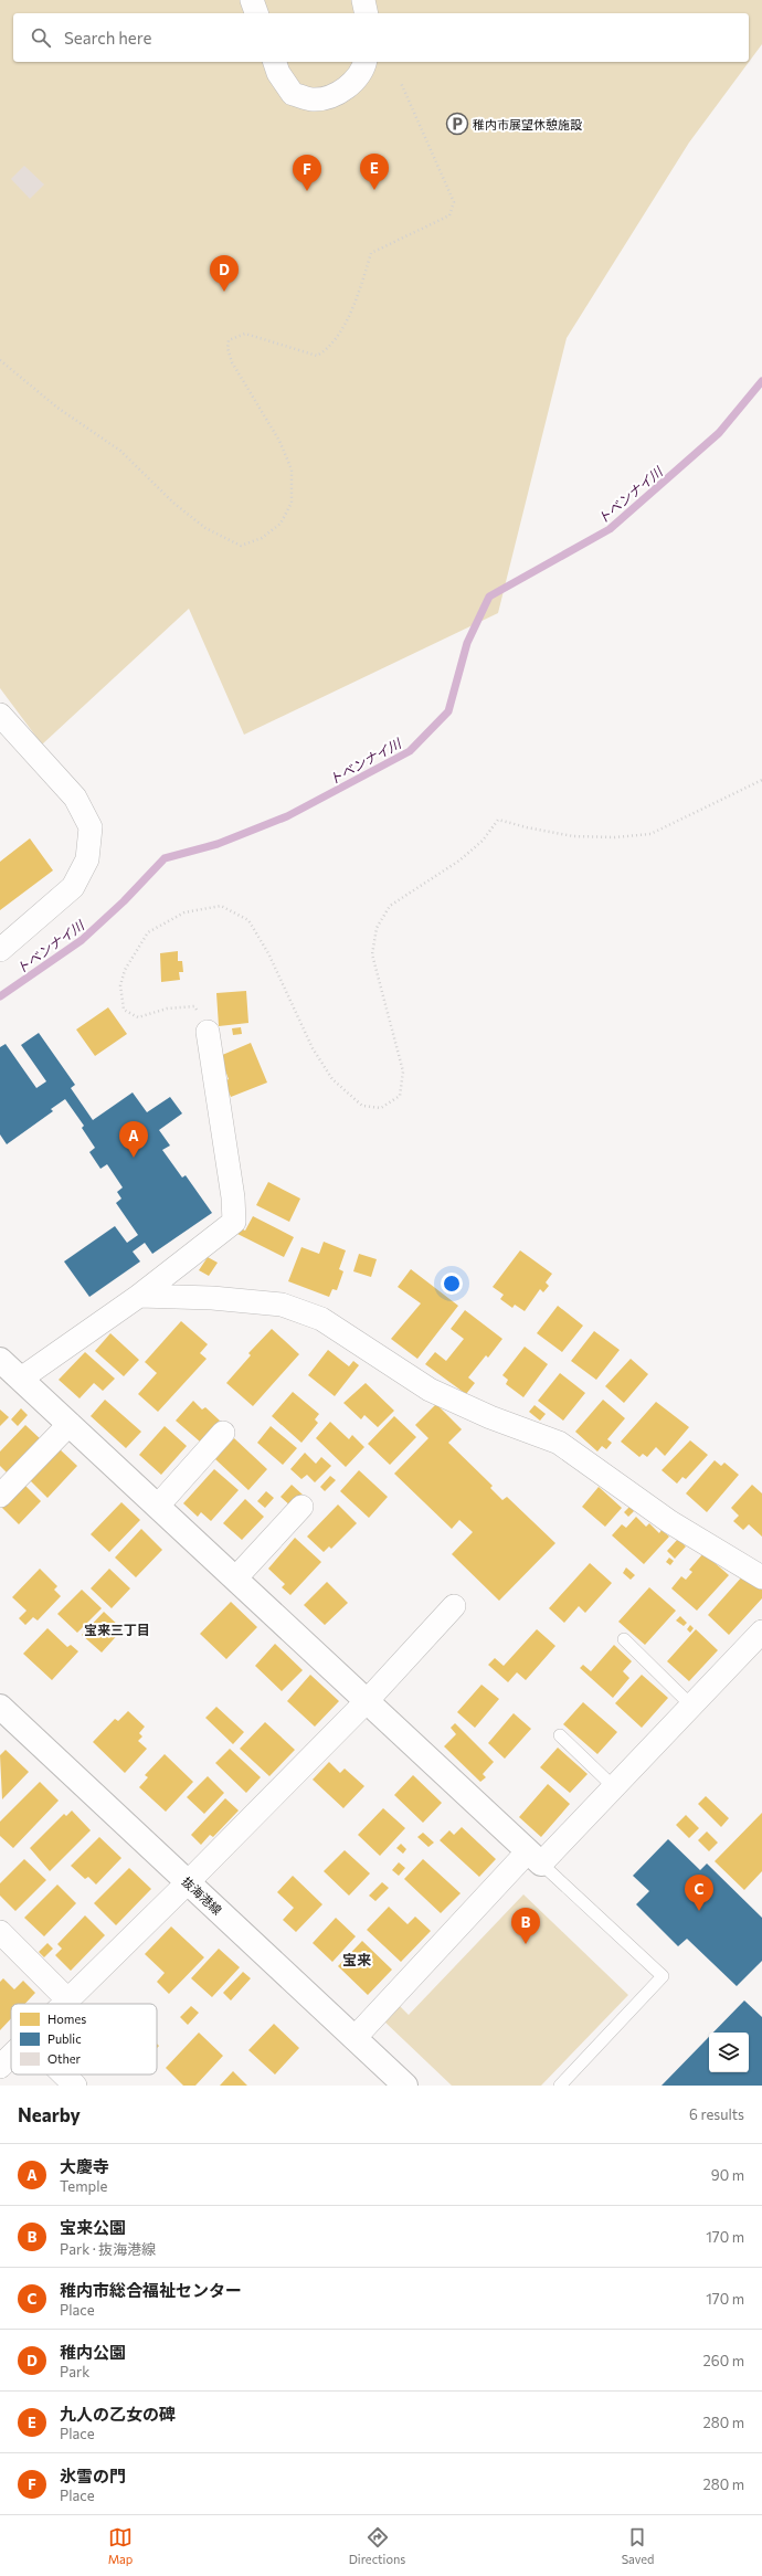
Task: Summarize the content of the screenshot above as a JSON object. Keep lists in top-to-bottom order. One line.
{"streets":{"street":["抜海港線"]},"districts":["宝来三丁目","宝来"],"water":["トベンナイ川"],"places":{"parking":["稚内市展望休憩施設"]},"legend":["Homes","Public","Other"],"page":{"search":"Search here","pins":["E","F","D","A","C","B"],"heading":["Nearby","6 results"],"list":[{"mark":"A","name":"大慶寺","note":"Temple","value":"90 m"},{"mark":"B","name":"宝来公園","note":"Park · 抜海港線","value":"170 m"},{"mark":"C","name":"稚内市総合福祉センター","note":"Place","value":"170 m"},{"mark":"D","name":"稚内公園","note":"Park","value":"260 m"},{"mark":"E","name":"九人の乙女の碑","note":"Place","value":"280 m"},{"mark":"F","name":"氷雪の門","note":"Place","value":"280 m"}],"nav":["Map","Directions","Saved"]}}
